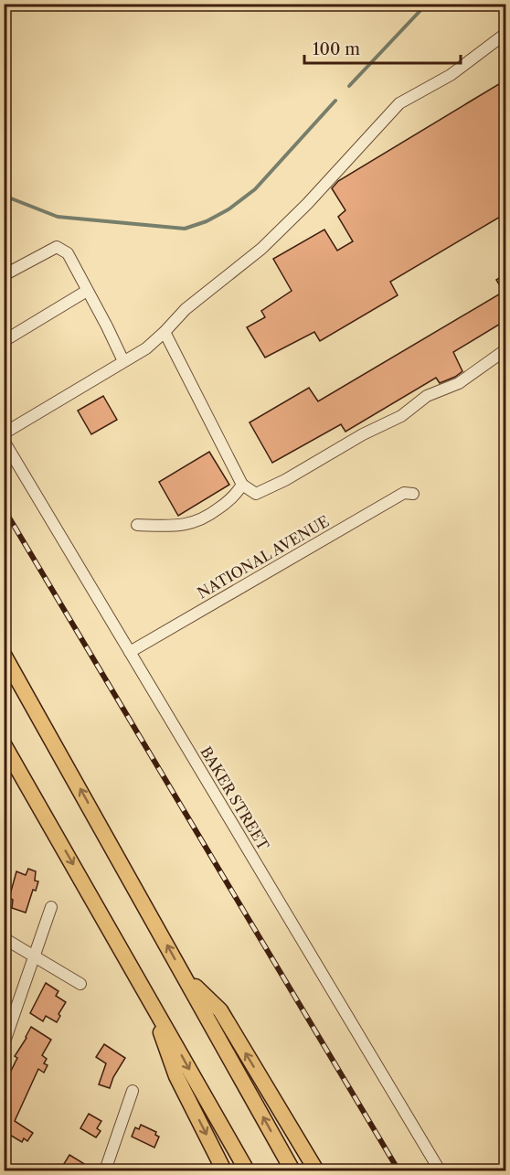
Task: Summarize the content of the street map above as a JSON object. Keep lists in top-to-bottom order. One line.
{"streets":{"street":["NATIONAL AVENUE","BAKER STREET"]},"crossings":[["NATIONAL AVENUE","BAKER STREET"]],"scale_bar":"100 m"}
